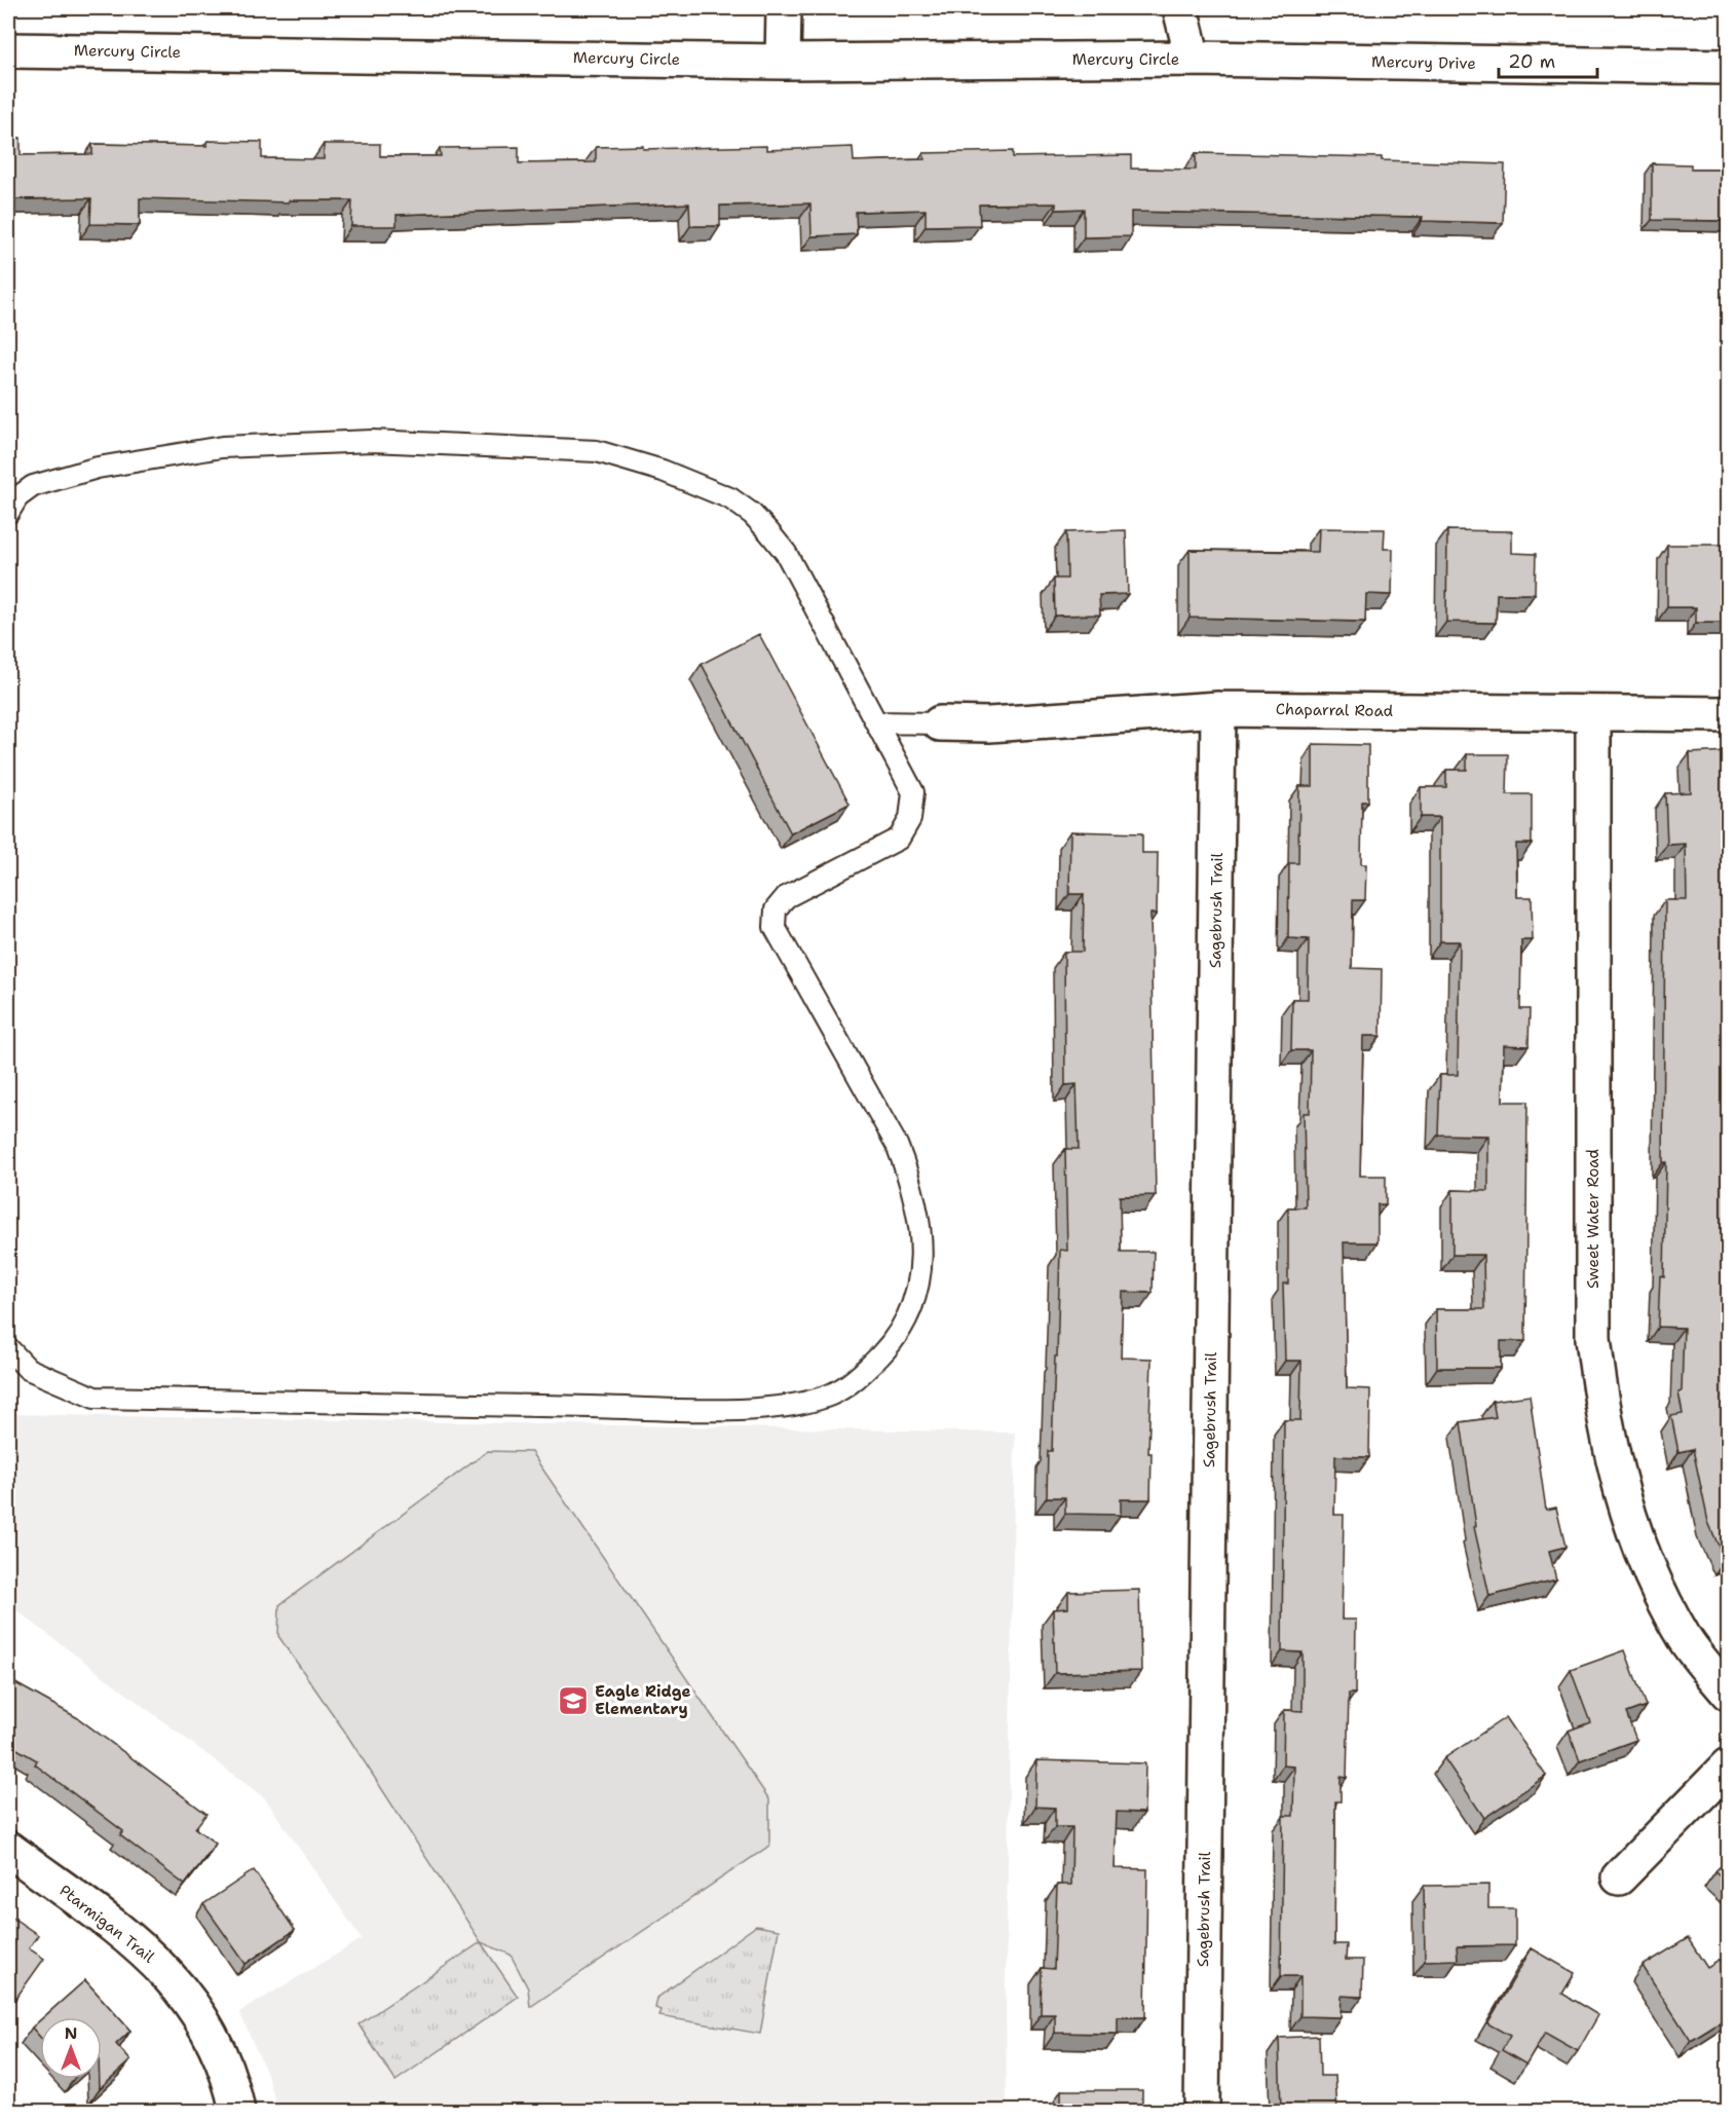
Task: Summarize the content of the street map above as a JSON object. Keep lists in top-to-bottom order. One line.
{"streets":{"street":["Mercury Circle","Mercury Drive","Chaparral Road","Sagebrush Trail","Sweet Water Road","Ptarmigan Trail"]},"crossings":[["Mercury Circle","Mercury Drive"],["Chaparral Road","Sagebrush Trail"],["Chaparral Road","Sweet Water Road"]],"places":{"school or university":["Eagle Ridge Elementary"]},"scale_bar":"20 m","north":"top"}
